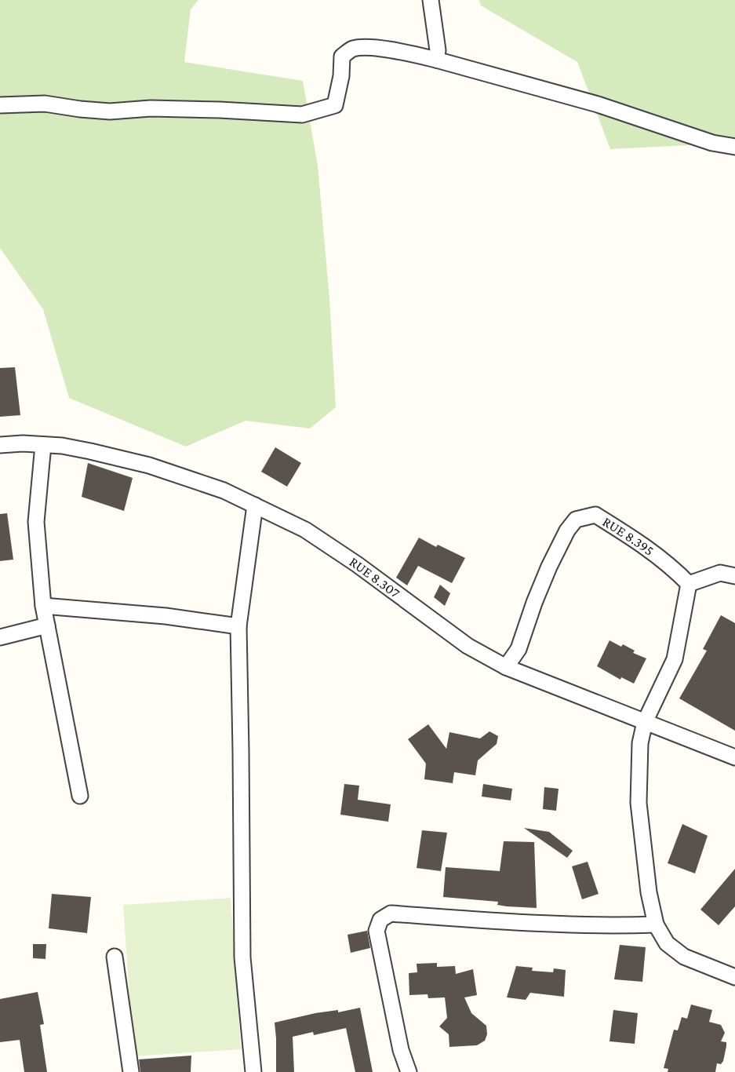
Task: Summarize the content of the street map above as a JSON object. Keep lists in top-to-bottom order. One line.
{"streets":{"street":["RUE 8.395","RUE 8.307"]},"crossings":[["RUE 8.395","RUE 8.307"]]}
